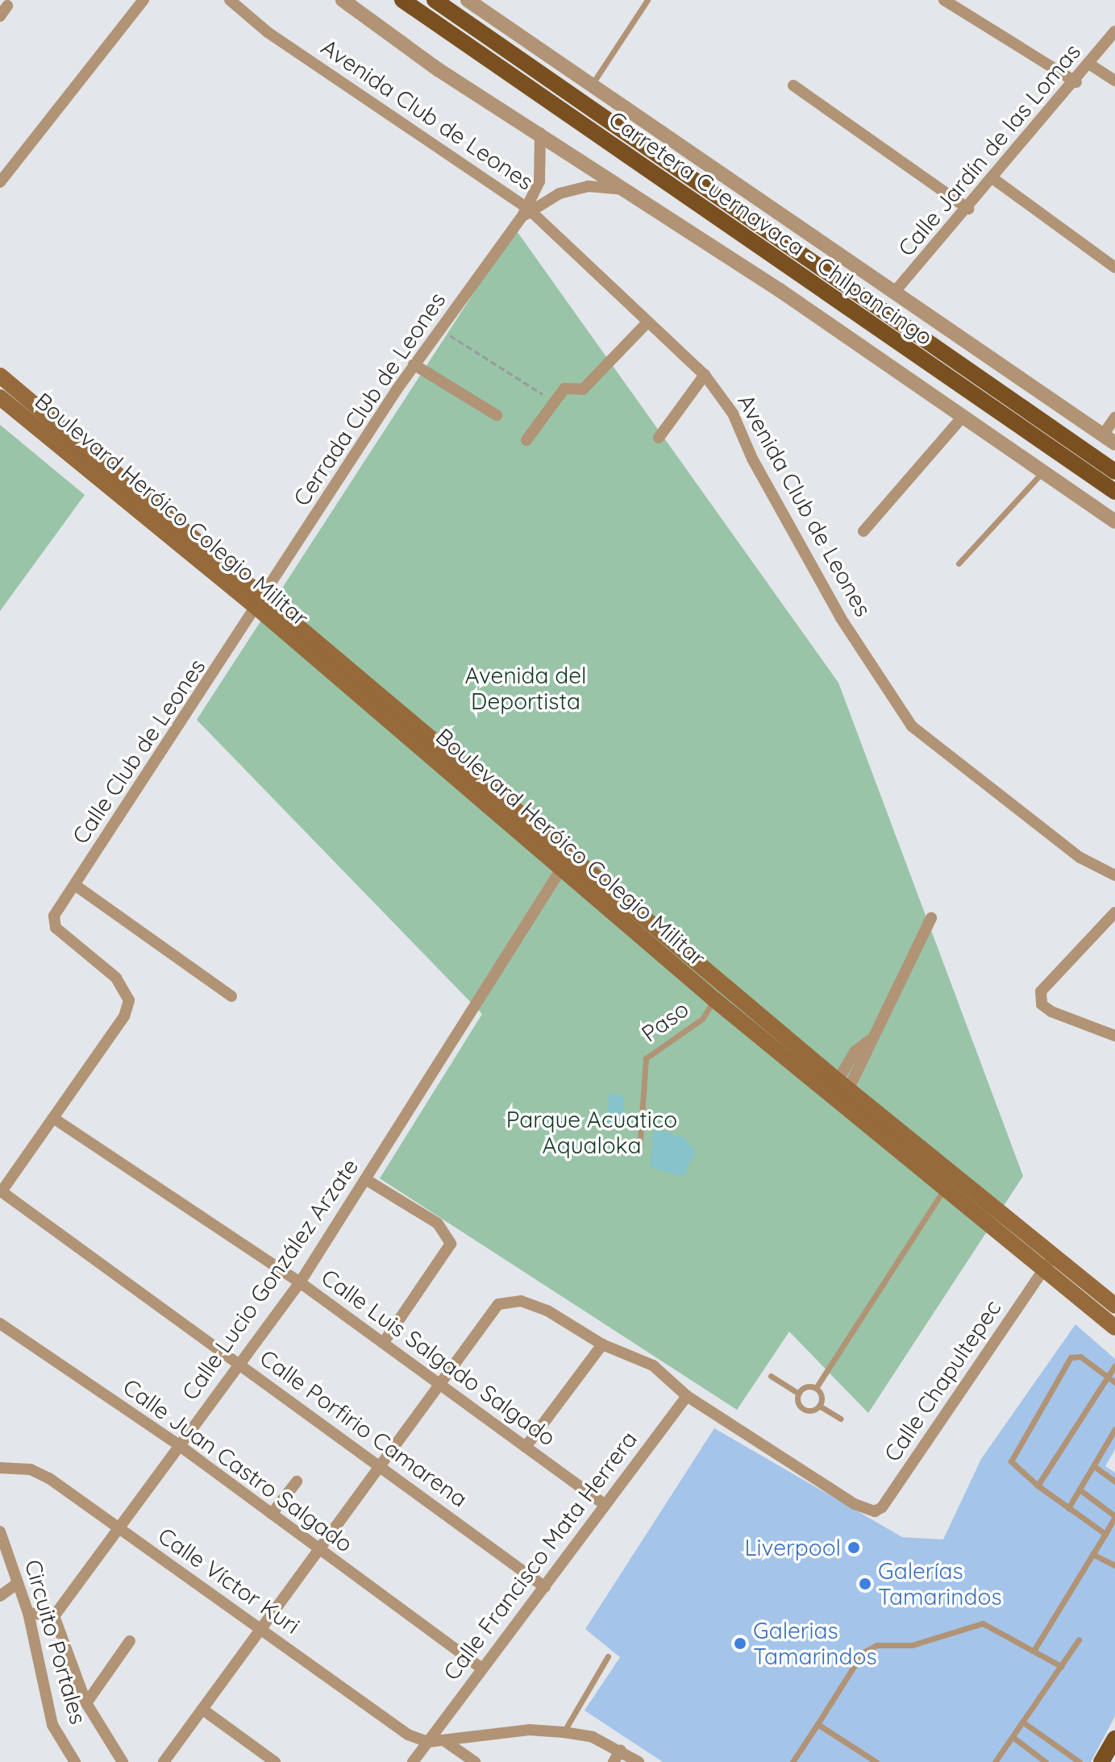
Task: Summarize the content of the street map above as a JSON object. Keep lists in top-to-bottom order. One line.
{"streets":{"main road":["Carretera Cuernavaca - Chilpancingo","Boulevard Heróico Colegio Militar"],"street":["Avenida Club de Leones","Calle Jardín de las Lomas","Cerrada Club de Leones","Calle Club de Leones","Calle Lucio González Arzate","Calle Luis Salgado Salgado","Calle Chapultepec","Calle Porfirio Camarena","Calle Juan Castro Salgado","Calle Francisco Mata Herrera","Calle Víctor Kuri","Circuito Portales"],"lane":["Paso"]},"crossings":[["Avenida Club de Leones","Cerrada Club de Leones"],["Cerrada Club de Leones","Boulevard Heróico Colegio Militar"],["Cerrada Club de Leones","Calle Club de Leones"],["Boulevard Heróico Colegio Militar","Calle Club de Leones"],["Boulevard Heróico Colegio Militar","Paso"],["Boulevard Heróico Colegio Militar","Calle Lucio González Arzate"],["Boulevard Heróico Colegio Militar","Calle Chapultepec"],["Calle Club de Leones","Calle Luis Salgado Salgado"],["Calle Lucio González Arzate","Calle Luis Salgado Salgado"],["Calle Lucio González Arzate","Calle Porfirio Camarena"],["Calle Lucio González Arzate","Calle Juan Castro Salgado"],["Calle Lucio González Arzate","Calle Víctor Kuri"],["Calle Luis Salgado Salgado","Calle Francisco Mata Herrera"],["Calle Chapultepec","Calle Francisco Mata Herrera"],["Calle Porfirio Camarena","Calle Francisco Mata Herrera"],["Calle Juan Castro Salgado","Calle Francisco Mata Herrera"],["Calle Francisco Mata Herrera","Calle Víctor Kuri"]],"parks":["Avenida del Deportista","Parque Acuatico Aqualoka"],"places":["Liverpool","Galerías Tamarindos","Galerias Tamarindos"]}
